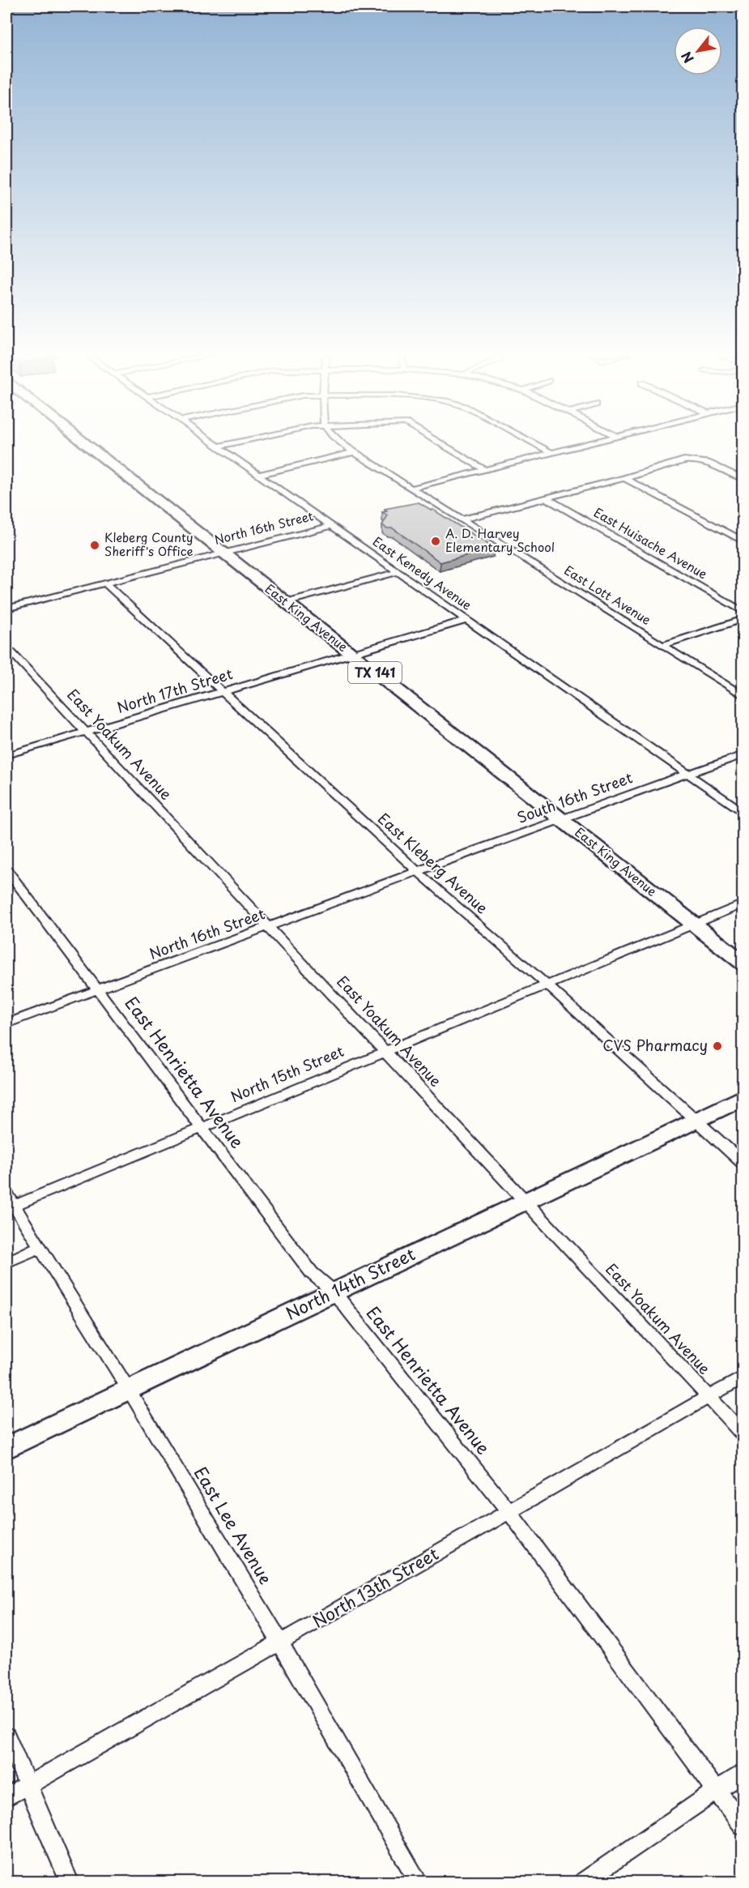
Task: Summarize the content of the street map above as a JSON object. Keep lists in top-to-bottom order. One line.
{"streets":{"main road":["East King Avenue","TX 141","North 14th Street"],"street":["North 16th Street","East Huisache Avenue","East Kenedy Avenue","East Lott Avenue","North 17th Street","East Yoakum Avenue","South 16th Street","East Kleberg Avenue","East Henrietta Avenue","North 15th Street","East Lee Avenue","North 13th Street"]},"crossings":[["North 16th Street","East Kenedy Avenue"],["North 16th Street","East King Avenue"],["North 16th Street","East Yoakum Avenue"],["North 16th Street","South 16th Street"],["North 16th Street","East Kleberg Avenue"],["North 16th Street","East Henrietta Avenue"],["East Kenedy Avenue","North 17th Street"],["East Kenedy Avenue","South 16th Street"],["East King Avenue","North 17th Street"],["East King Avenue","South 16th Street"],["East King Avenue","North 15th Street"],["North 17th Street","East Yoakum Avenue"],["North 17th Street","East Kleberg Avenue"],["East Yoakum Avenue","North 15th Street"],["East Yoakum Avenue","North 14th Street"],["East Yoakum Avenue","North 13th Street"],["South 16th Street","East Kleberg Avenue"],["East Kleberg Avenue","North 15th Street"],["East Kleberg Avenue","North 14th Street"],["East Henrietta Avenue","North 15th Street"],["East Henrietta Avenue","North 14th Street"],["East Henrietta Avenue","North 13th Street"],["North 15th Street","East Lee Avenue"],["North 14th Street","East Lee Avenue"],["East Lee Avenue","North 13th Street"]],"places":["A. D. Harvey Elementary School","Kleberg County Sheriff's Office","CVS Pharmacy"],"north":"bottom left"}
